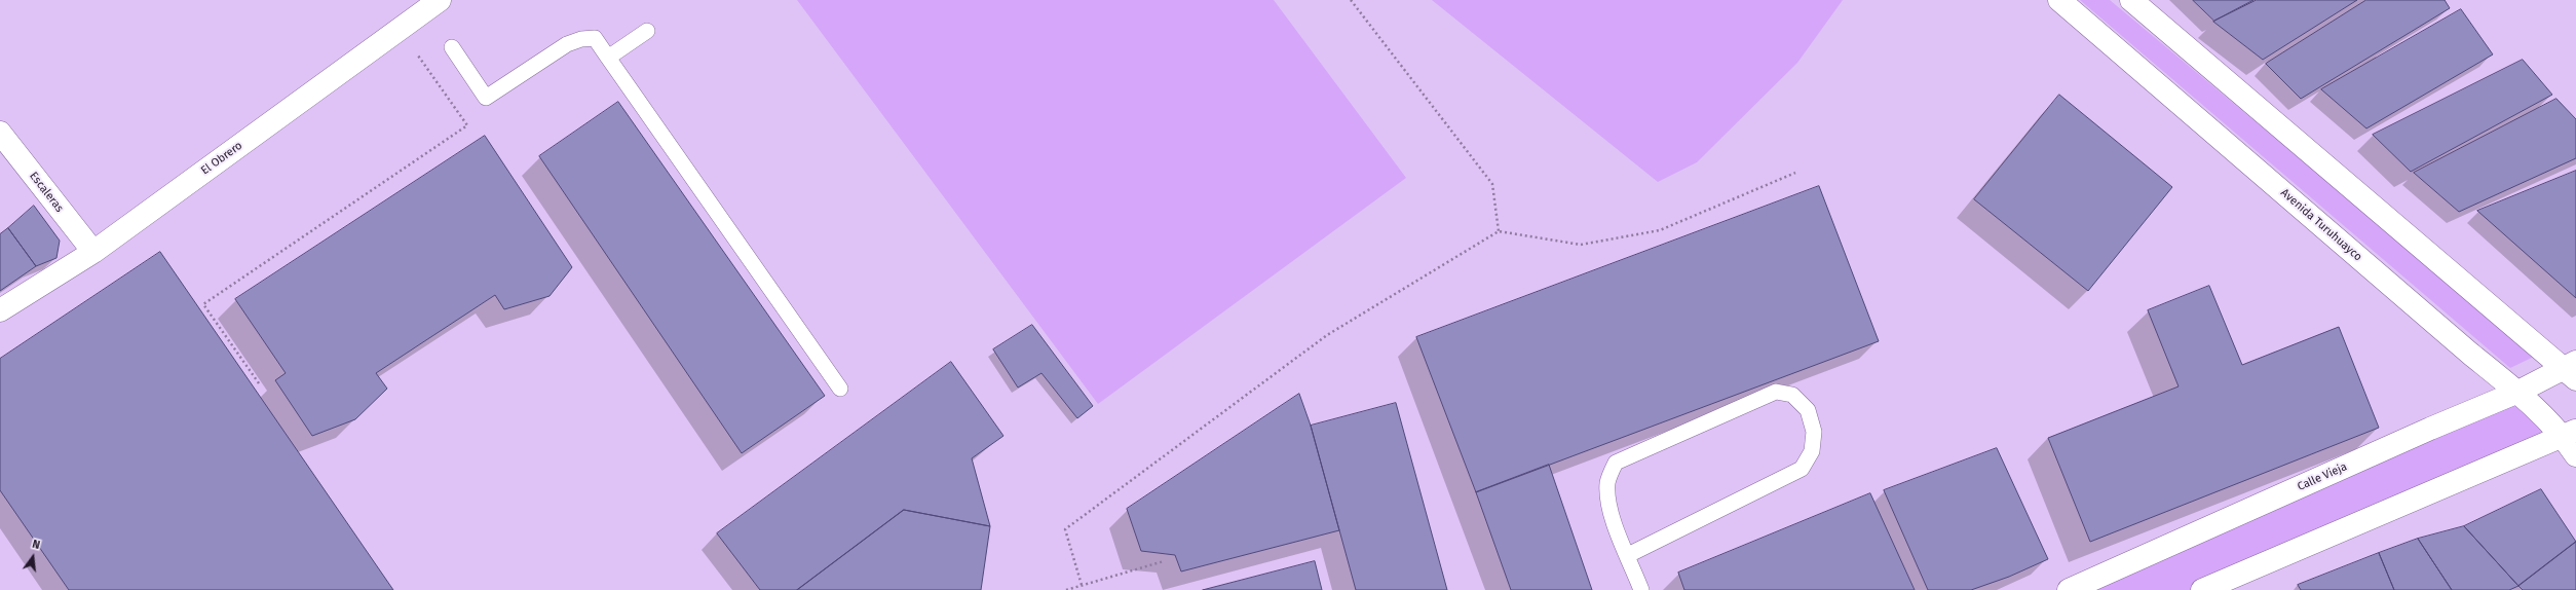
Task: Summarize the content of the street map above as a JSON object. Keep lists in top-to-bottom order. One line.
{"streets":{"main road":["El Obrero","Escaleras","Avenida Turuhuayco","Calle Vieja"]},"crossings":[["El Obrero","Escaleras"],["Avenida Turuhuayco","Calle Vieja"]],"north":"top"}
